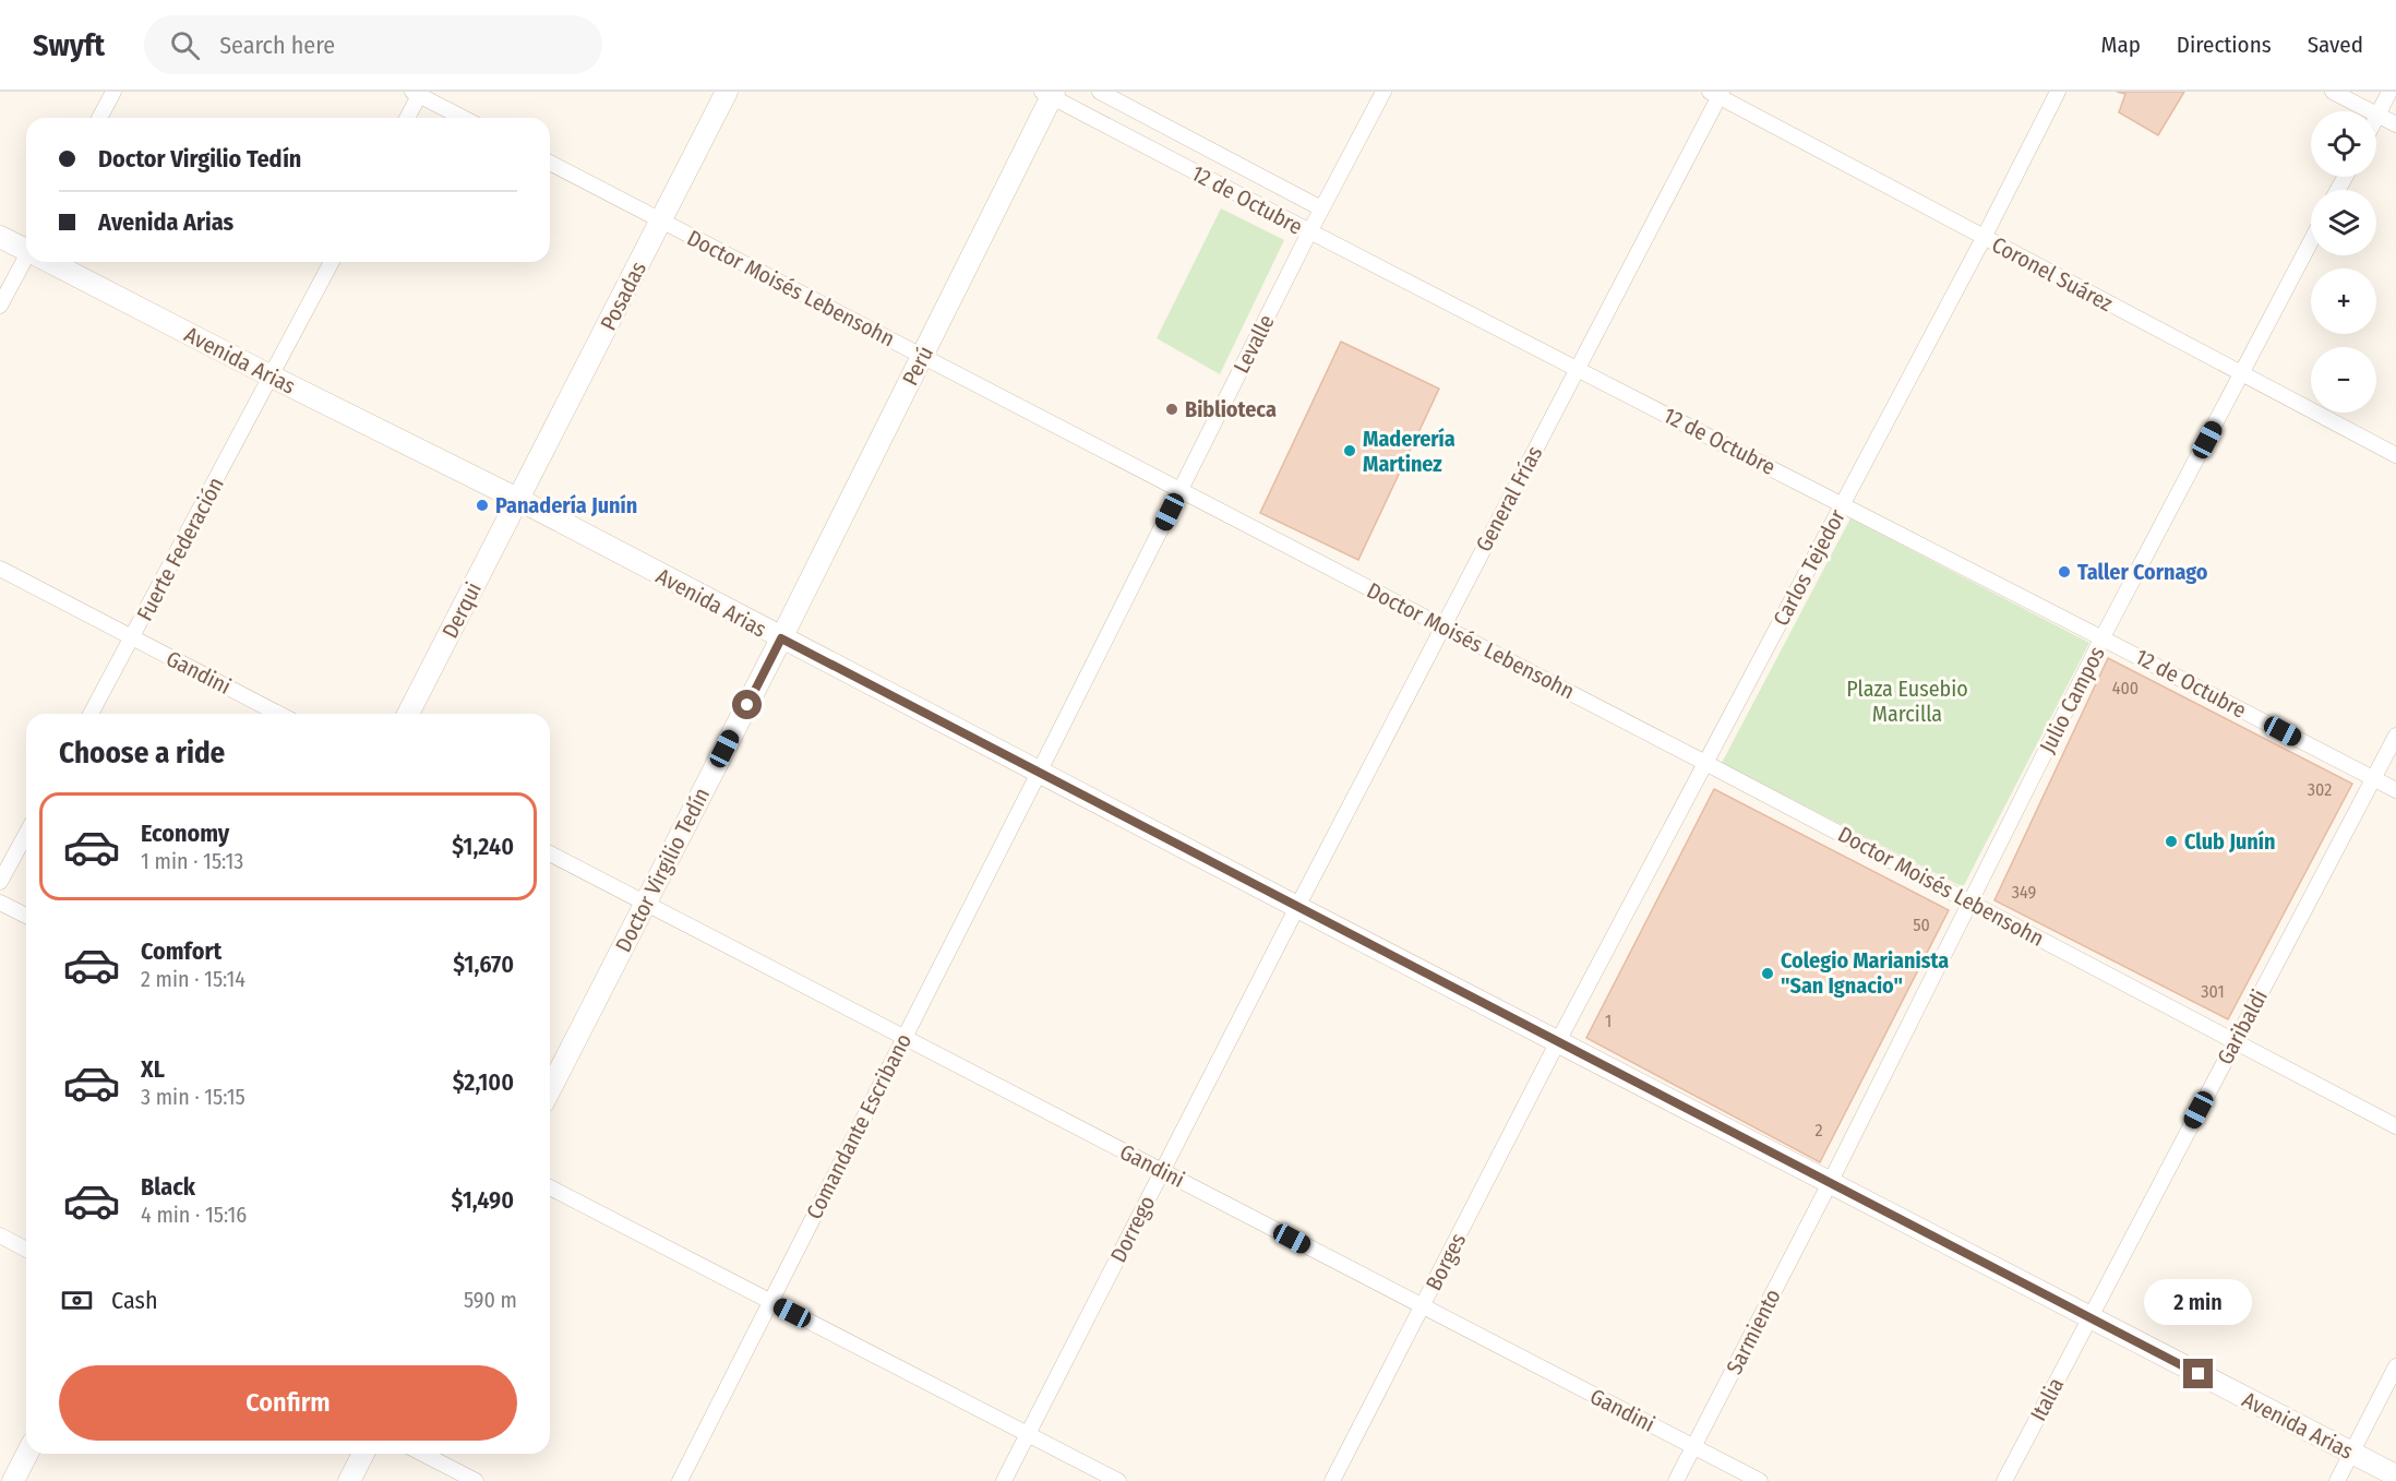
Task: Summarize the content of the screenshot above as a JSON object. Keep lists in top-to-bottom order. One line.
{"streets":{"main road":["Posadas","Avenida Arias","Perú","Derqui","Doctor Virgilio Tedín"],"street":["12 de Octubre","Coronel Suárez","Doctor Moisés Lebensohn","Levalle","General Frías","Fuerte Federación","Carlos Tejedor","Gandini","Julio Campos","Garibaldi","Comandante Escribano","Dorrego","Borges","Sarmiento","Italia"]},"crossings":[["12 de Octubre","Levalle"],["12 de Octubre","Perú"],["12 de Octubre","General Frías"],["12 de Octubre","Carlos Tejedor"],["12 de Octubre","Julio Campos"],["12 de Octubre","Garibaldi"],["Coronel Suárez","General Frías"],["Coronel Suárez","Carlos Tejedor"],["Coronel Suárez","Julio Campos"],["Doctor Moisés Lebensohn","Posadas"],["Doctor Moisés Lebensohn","Levalle"],["Doctor Moisés Lebensohn","Perú"],["Doctor Moisés Lebensohn","General Frías"],["Doctor Moisés Lebensohn","Carlos Tejedor"],["Doctor Moisés Lebensohn","Julio Campos"],["Doctor Moisés Lebensohn","Garibaldi"],["Posadas","Avenida Arias"],["Posadas","Derqui"],["Levalle","Avenida Arias"],["Levalle","Comandante Escribano"],["Avenida Arias","Perú"],["Avenida Arias","General Frías"],["Avenida Arias","Fuerte Federación"],["Avenida Arias","Carlos Tejedor"],["Avenida Arias","Derqui"],["Avenida Arias","Julio Campos"],["Avenida Arias","Doctor Virgilio Tedín"],["Avenida Arias","Garibaldi"],["Avenida Arias","Comandante Escribano"],["Avenida Arias","Dorrego"],["Avenida Arias","Borges"],["Avenida Arias","Sarmiento"],["Avenida Arias","Italia"],["Perú","Doctor Virgilio Tedín"],["General Frías","Dorrego"],["Fuerte Federación","Gandini"],["Carlos Tejedor","Borges"],["Gandini","Doctor Virgilio Tedín"],["Gandini","Comandante Escribano"],["Gandini","Dorrego"],["Gandini","Borges"],["Gandini","Sarmiento"],["Julio Campos","Sarmiento"],["Garibaldi","Italia"]],"parks":["Plaza Eusebio Marcilla"],"places":["Biblioteca","Maderería Martinez","Panadería Junín","Taller Cornago","Club Junín","Colegio Marianista \"San Ignacio\""],"house_numbers":["400","302","349","50","301","1","2"],"page":{"header":"Swyft","search":"Search here","nav":["Map","Directions","Saved"],"map_buttons":["+","−"],"banner":["Doctor Virgilio Tedín","Avenida Arias"],"heading":"Choose a ride","list":[{"name":"Economy","note":"1 min · 15:13","value":"$1,240"},{"name":"Comfort","note":"2 min · 15:14","value":"$1,670"},{"name":"XL","note":"3 min · 15:15","value":"$2,100"},{"name":"Black","note":"4 min · 15:16","value":"$1,490"}],"pay":["Cash","590 m"],"bubble":"2 min","buttons":"Confirm"}}
